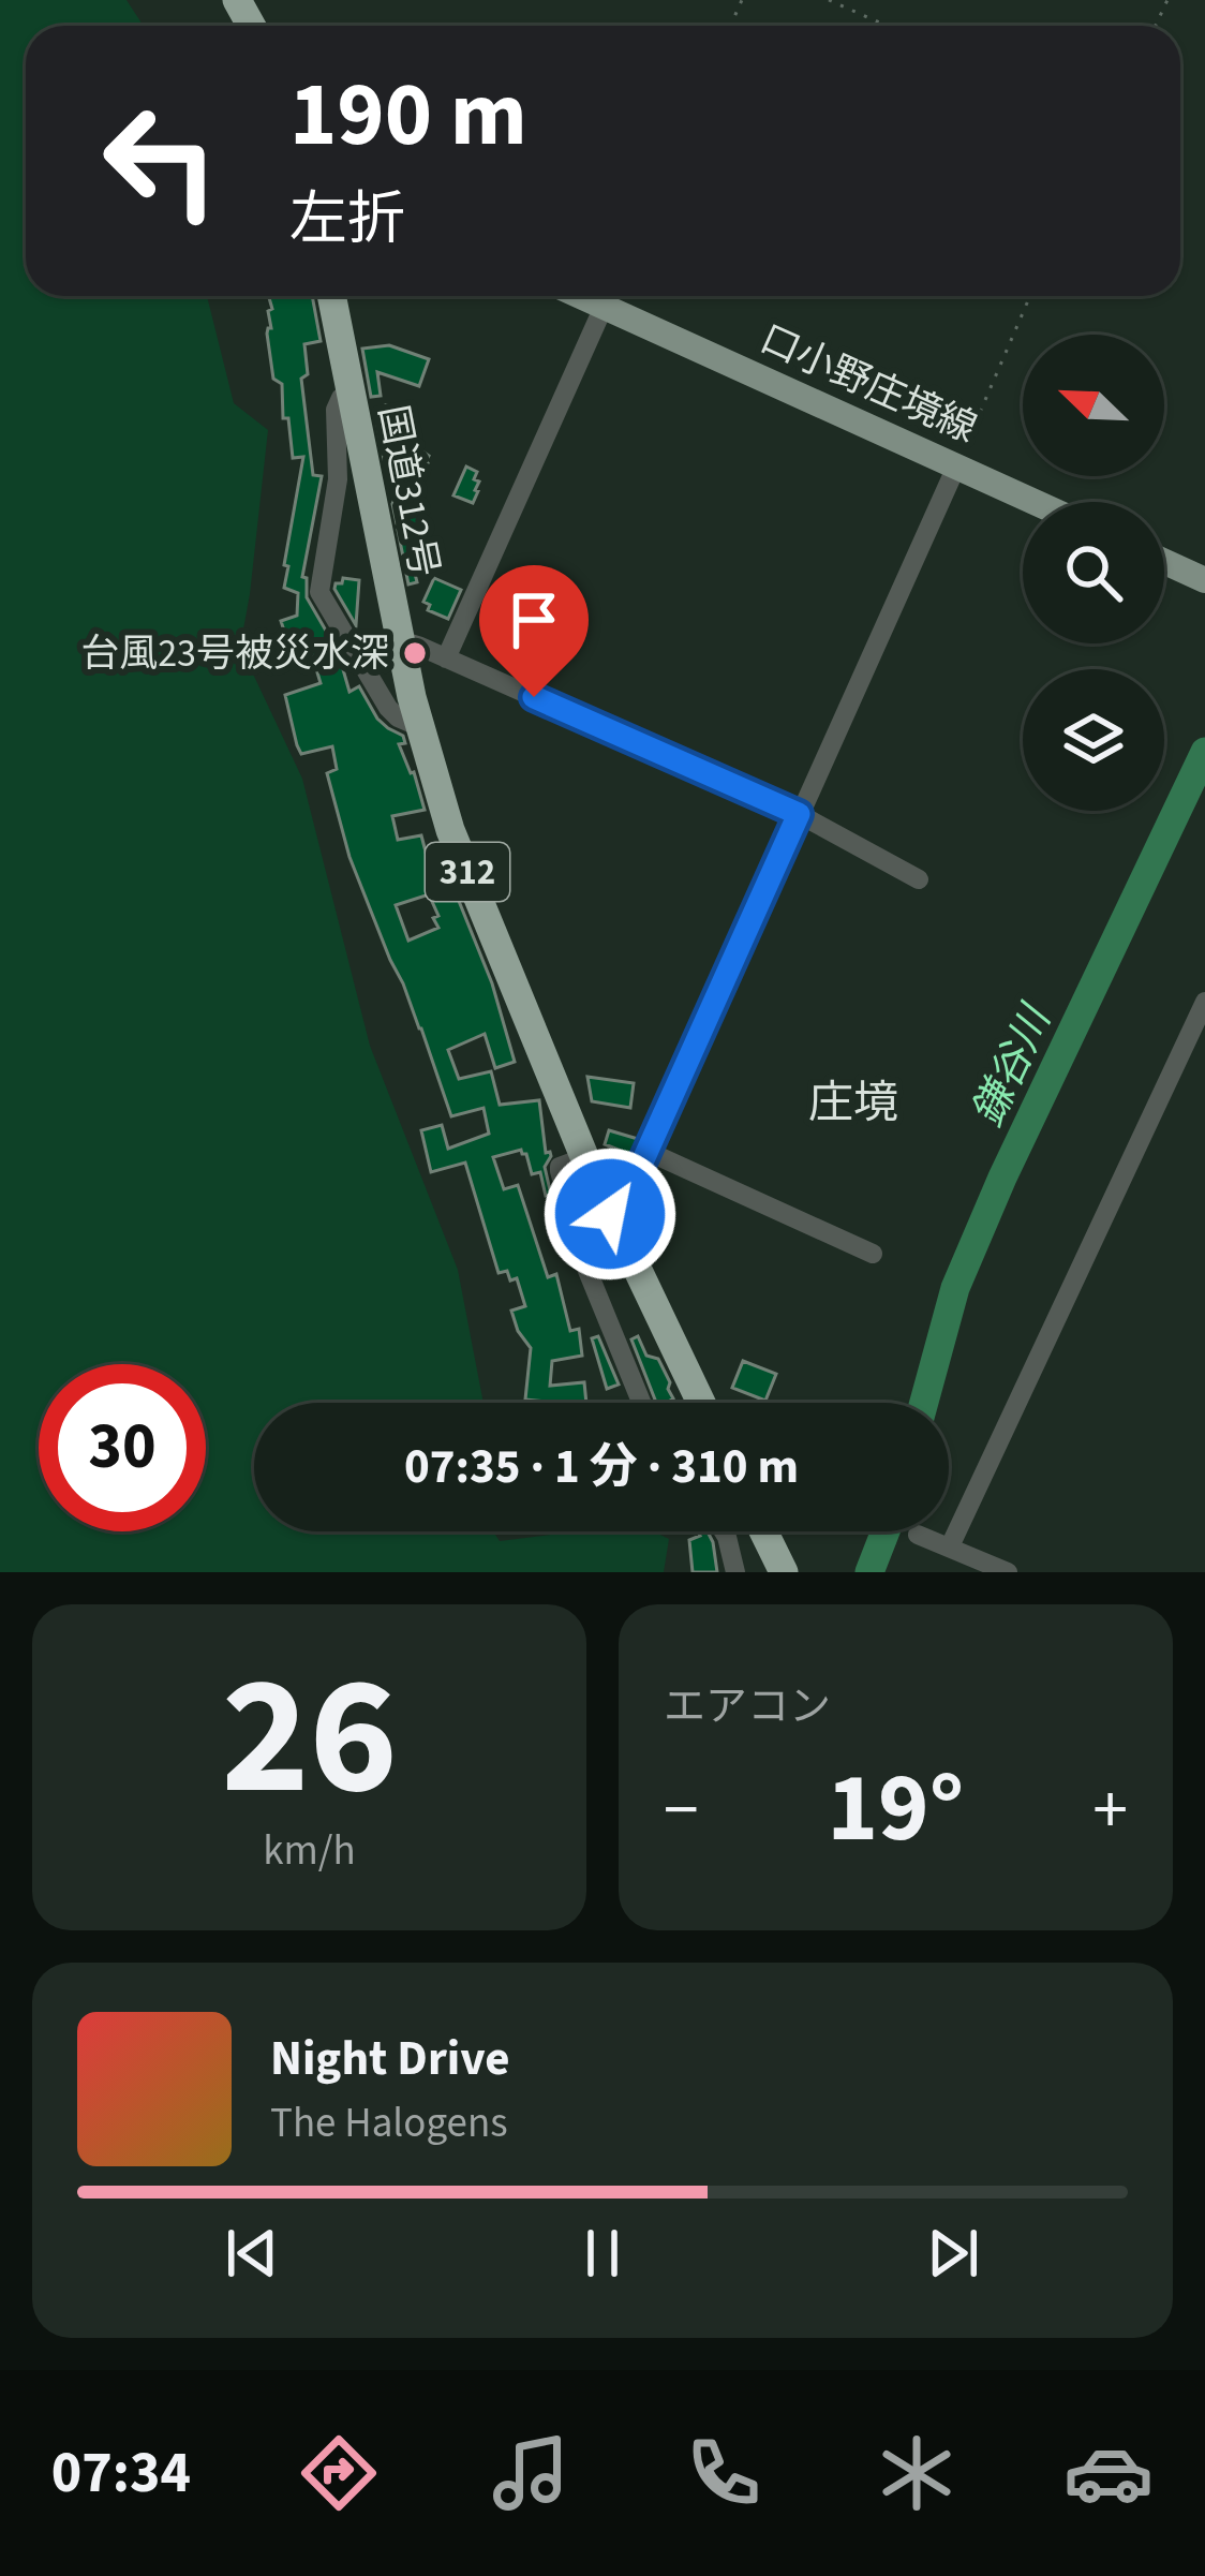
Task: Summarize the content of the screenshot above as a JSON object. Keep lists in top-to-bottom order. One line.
{"streets":{"highway":["国道312号","312"],"main road":["口小野庄境線"]},"districts":["庄境"],"water":["鎌谷川"],"places":["台風23号被災水深"],"north":"top left","page":{"turn":["190 m","左折"],"limit":"30","trip":"07:35 · 1 分 · 310 m","tile":[["26","km/h"],"エアコン"],"heat":["−","19°","+"],"song":["Night Drive","The Halogens"],"tabs":"07:34"}}
